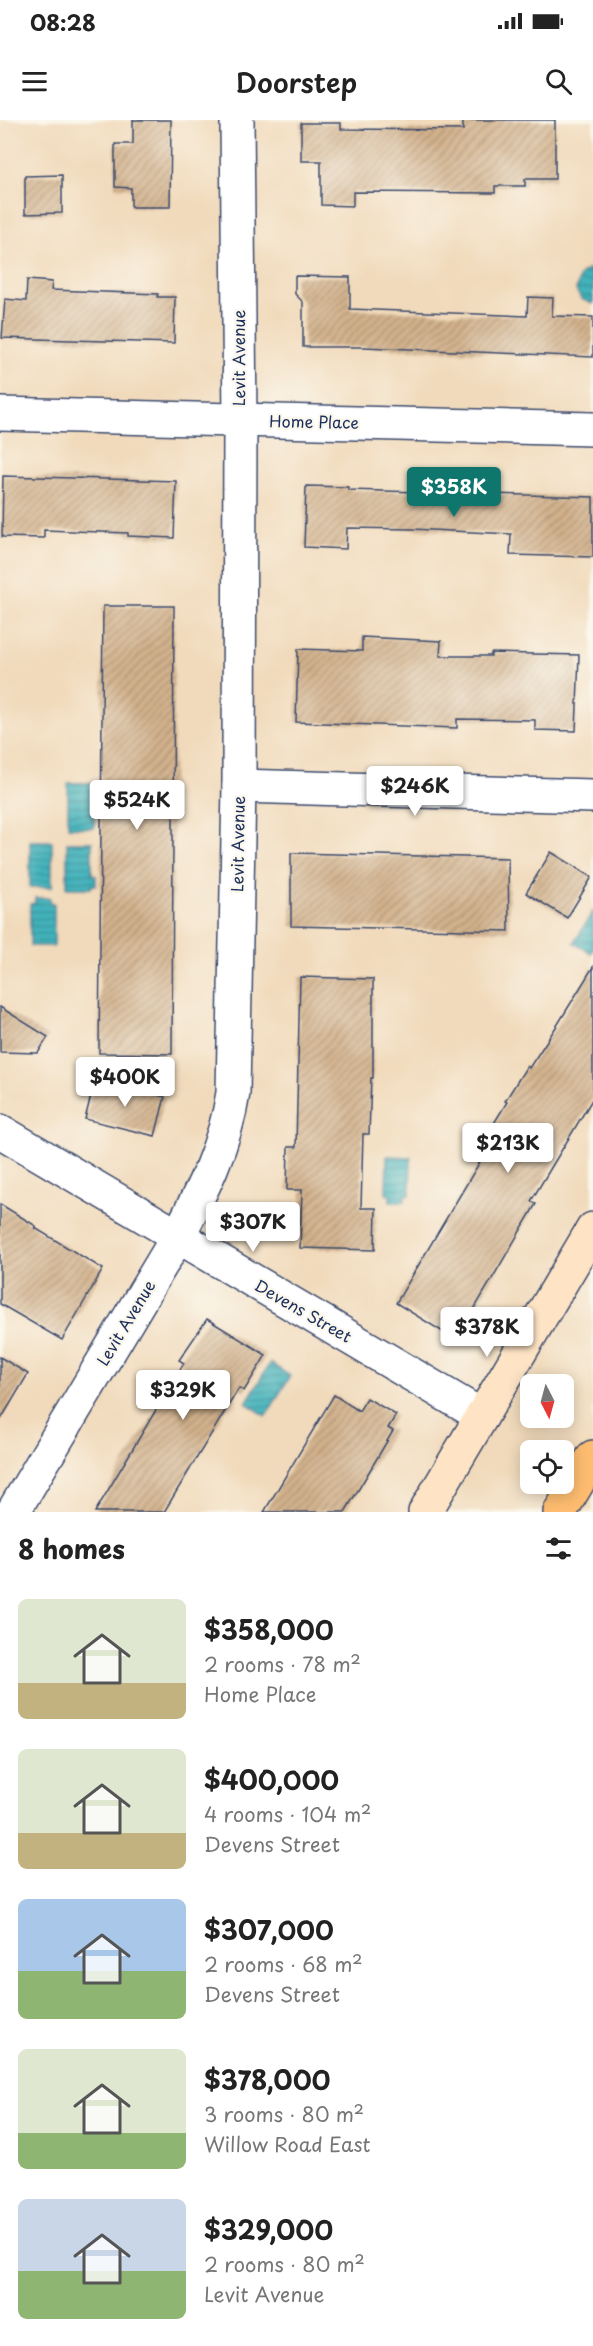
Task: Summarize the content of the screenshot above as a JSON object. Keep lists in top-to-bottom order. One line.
{"streets":{"street":["Levit Avenue","Home Place","Devens Street"]},"crossings":[["Levit Avenue","Home Place"],["Levit Avenue","Devens Street"]],"north":"bottom","page":{"status":"08:28","header":"Doorstep","price":["$358K","$246K","$524K","$400K","$213K","$307K","$378K","$329K"],"heading":"8 homes","list":[{"name":"$358,000","note":"2 rooms · 78 m² · Home Place"},{"name":"$400,000","note":"4 rooms · 104 m² · Devens Street"},{"name":"$307,000","note":"2 rooms · 68 m² · Devens Street"},{"name":"$378,000","note":"3 rooms · 80 m² · Willow Road East"},{"name":"$329,000","note":"2 rooms · 80 m² · Levit Avenue"}]}}
